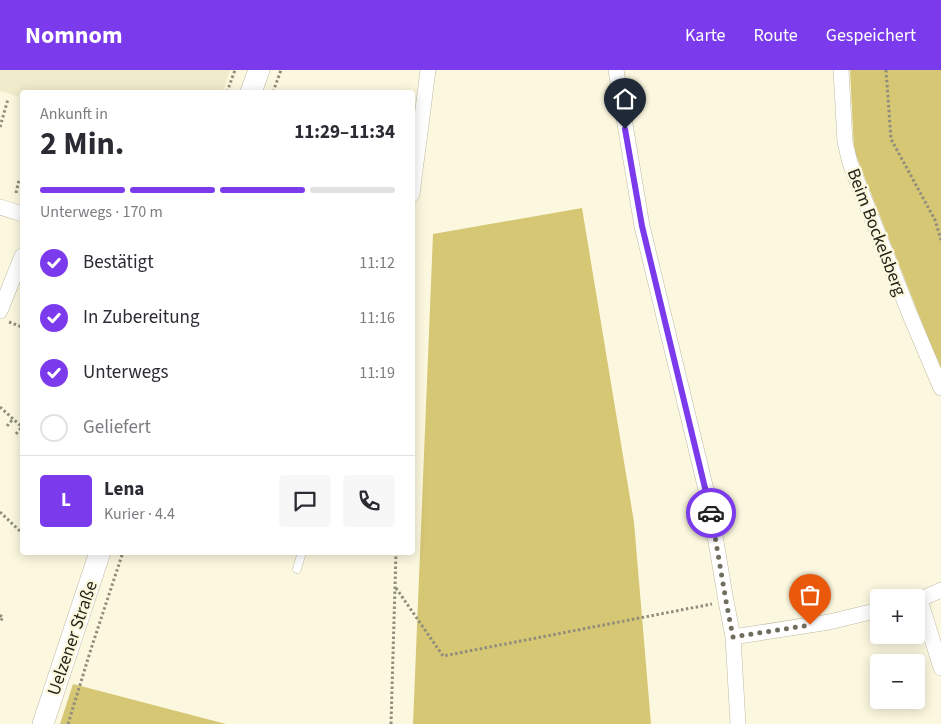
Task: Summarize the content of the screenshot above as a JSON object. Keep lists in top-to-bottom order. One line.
{"streets":{"main road":["Uelzener Straße"],"street":["Beim Bockelsberg"]},"page":{"header":"Nomnom","nav":["Karte","Route","Gespeichert"],"heading":["2 Min.","Ankunft in","11:29–11:34"],"panel":["Lena","Kurier · 4.4"],"bar":"Unterwegs · 170 m","list":[["Bestätigt","11:12"],["In Zubereitung","11:16"],["Unterwegs","11:19"],"Geliefert"],"round":"L","map_buttons":["+","−"]}}
